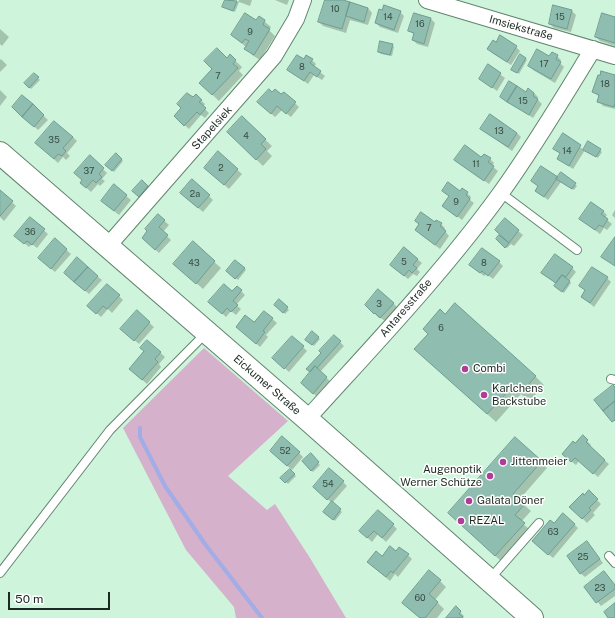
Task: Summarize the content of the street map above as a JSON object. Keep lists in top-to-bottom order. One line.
{"streets":{"main road":["Eickumer Straße"],"street":["Imsiekstraße","Stapelsiek","Antaresstraße"]},"crossings":[["Imsiekstraße","Antaresstraße"],["Stapelsiek","Eickumer Straße"],["Antaresstraße","Eickumer Straße"]],"places":["Combi","Karlchens Backstube","Jittenmeier","Augenoptik Werner Schütze","Galata Döner","REZAL"],"house_numbers":["10","14","15","16","9","17","8","7","18","15","13","4","35","14","11","2","37","2a","9","7","36","5","43","8","3","6","52","54","63","25","23","60"],"scale_bar":"50 m"}
